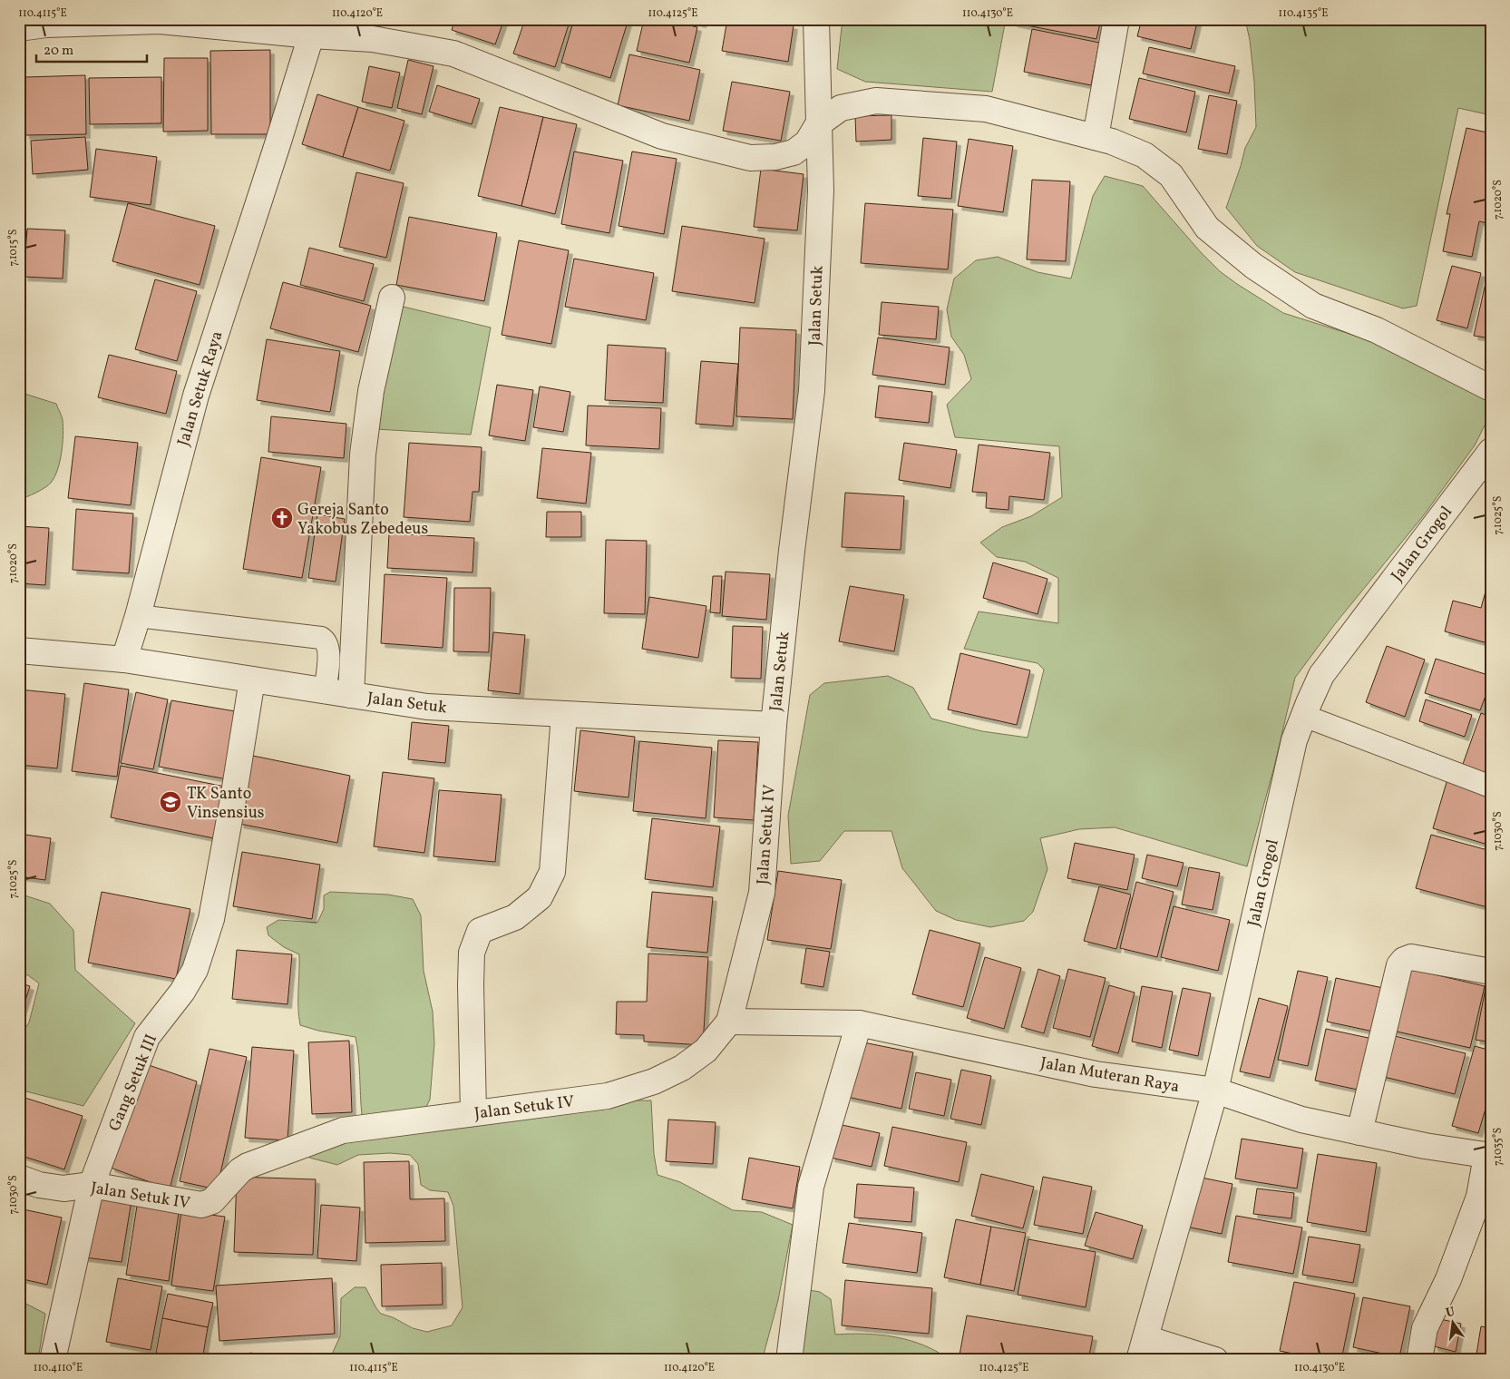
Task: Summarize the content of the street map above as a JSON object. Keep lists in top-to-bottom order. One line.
{"streets":{"street":["Jalan Setuk","Jalan Setuk Raya","Jalan Grogol","Jalan Setuk IV","Jalan Muteran Raya","Gang Setuk III"]},"crossings":[["Jalan Setuk","Jalan Setuk Raya"],["Jalan Setuk","Jalan Setuk IV"],["Jalan Setuk","Gang Setuk III"],["Jalan Grogol","Jalan Muteran Raya"],["Jalan Setuk IV","Jalan Muteran Raya"],["Jalan Setuk IV","Gang Setuk III"]],"places":{"church":["Gereja Santo Yakobus Zebedeus"],"school or university":["TK Santo Vinsensius"]},"scale_bar":"20 m","north":"top","coordinates":["110.4115°E","110.4120°E","110.4125°E","110.4130°E","110.4135°E","7.1020°S","7.1015°S","7.1025°S","7.1030°S","7.1035°S","110.4110°E"]}
